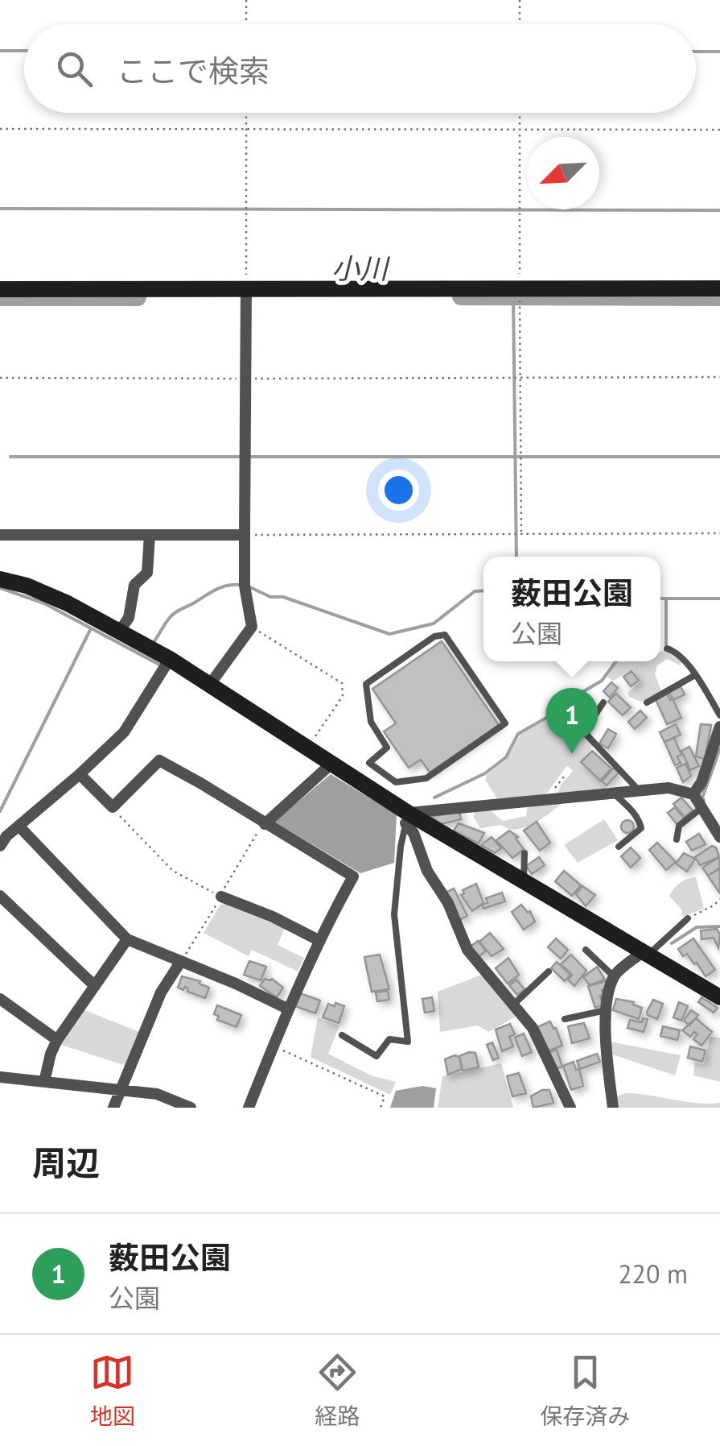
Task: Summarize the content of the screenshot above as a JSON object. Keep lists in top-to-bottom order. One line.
{"water":["小川"],"north":"bottom left","page":{"search":"ここで検索","popup":["薮田公園","公園"],"pins":"1","heading":"周辺","list":[{"mark":"1","name":"薮田公園","note":"公園","value":"220 m"}],"nav":["地図","経路","保存済み"]}}
